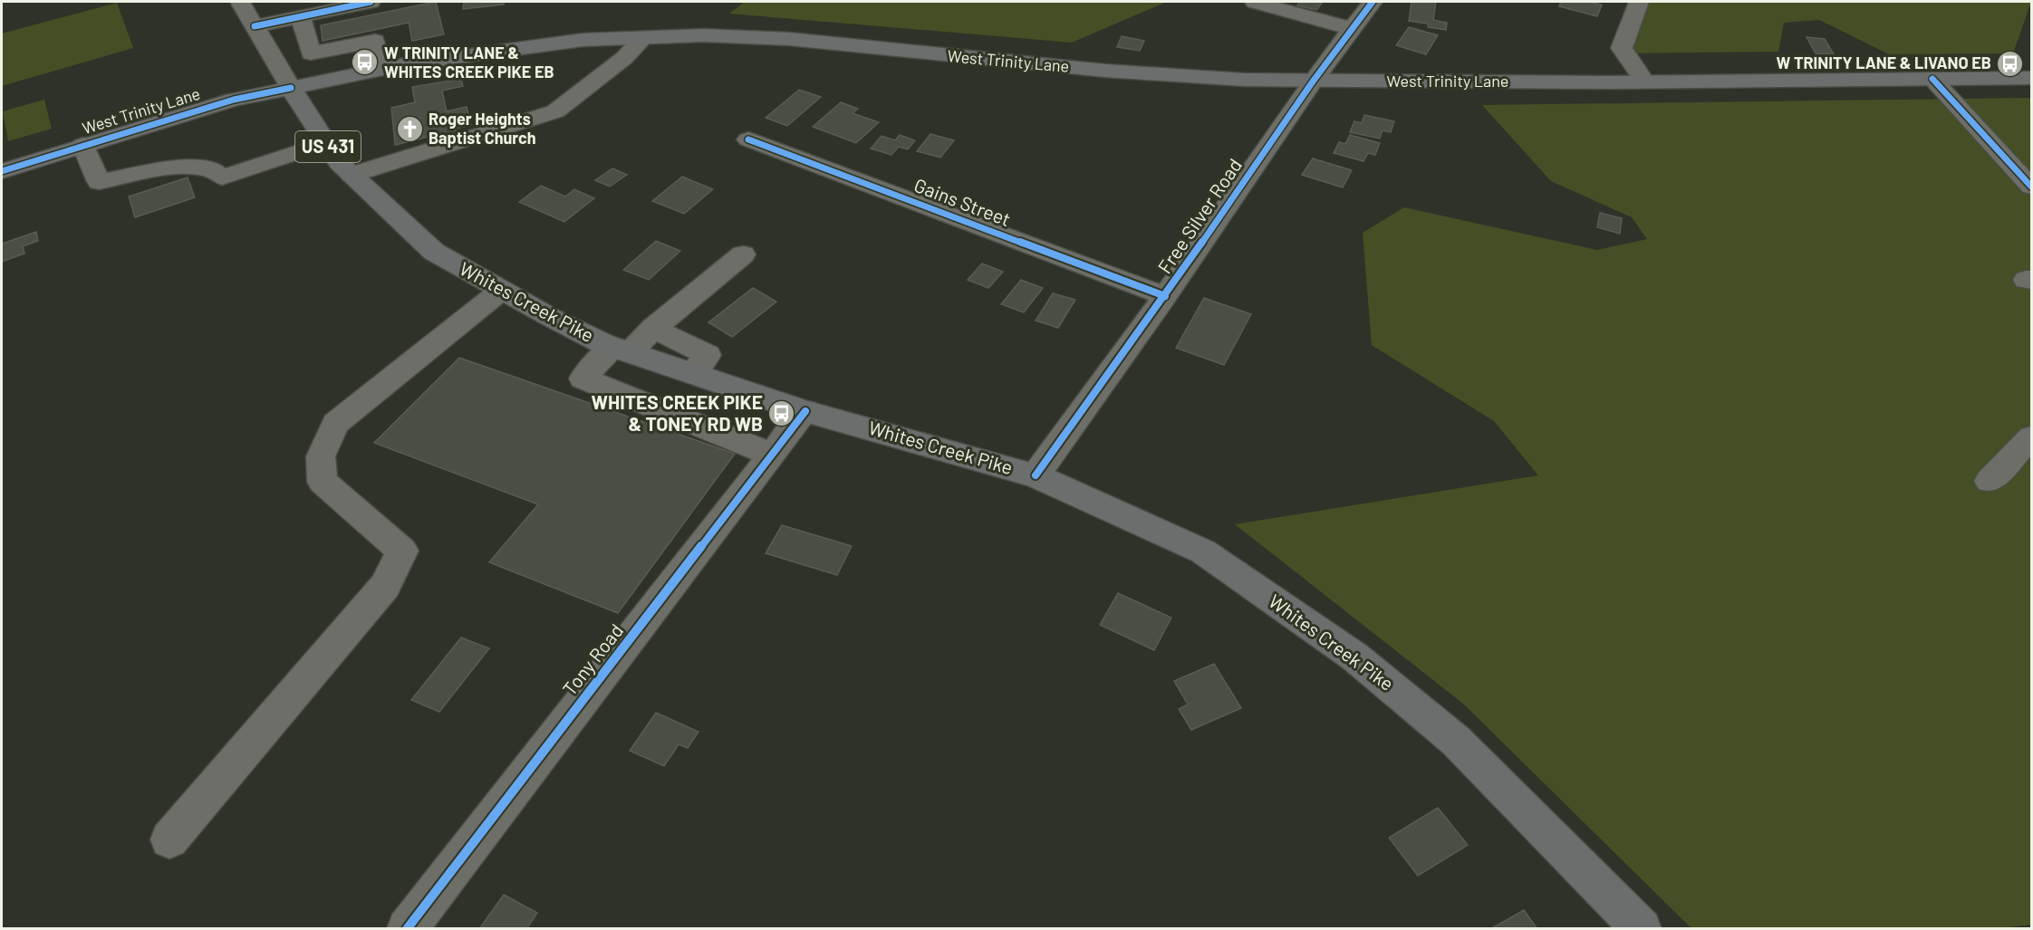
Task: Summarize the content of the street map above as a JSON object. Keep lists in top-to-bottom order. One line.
{"streets":{"main road":["West Trinity Lane","US 431","Whites Creek Pike"],"street":["Gains Street","Free Silver Road","Tony Road"]},"crossings":[["West Trinity Lane","Free Silver Road"],["West Trinity Lane","Whites Creek Pike"],["Gains Street","Free Silver Road"],["Free Silver Road","Whites Creek Pike"],["Whites Creek Pike","Tony Road"]],"places":{"bus stop":["W TRINITY LANE & WHITES CREEK PIKE EB","W TRINITY LANE & LIVANO EB","WHITES CREEK PIKE & TONEY RD WB"],"church":["Roger Heights Baptist Church"]}}
